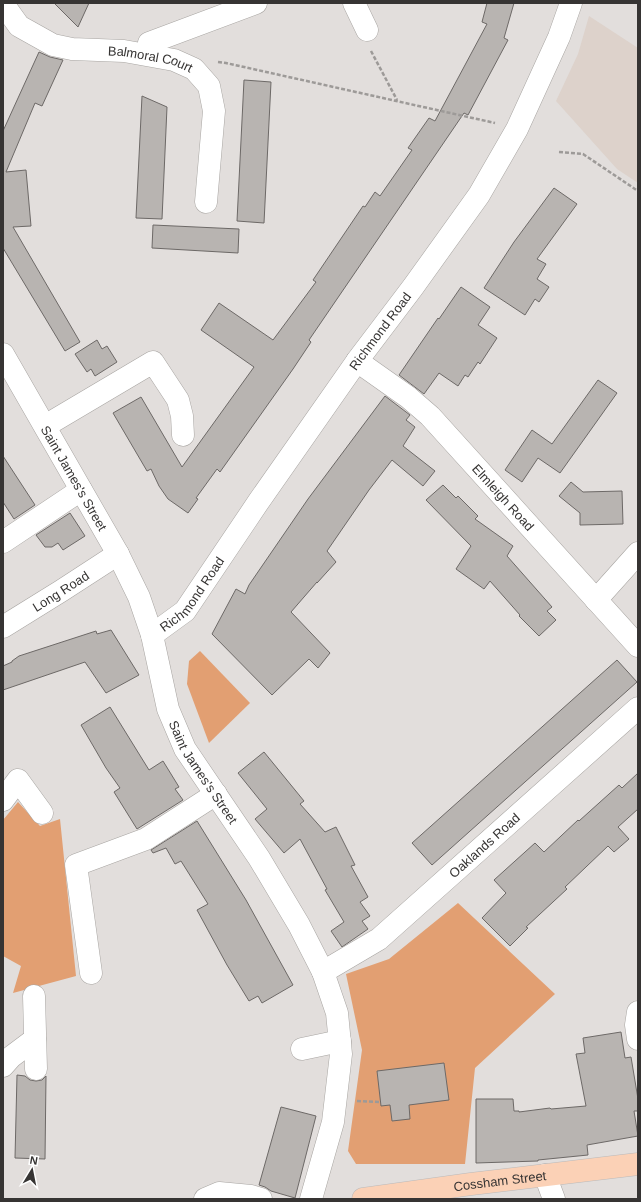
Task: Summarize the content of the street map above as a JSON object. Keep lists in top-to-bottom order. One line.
{"streets":{"main road":["Cossham Street"],"street":["Balmoral Court","Richmond Road","Saint James's Street","Elmleigh Road","Long Road","Oaklands Road"]},"crossings":[["Richmond Road","Saint James's Street"],["Richmond Road","Elmleigh Road"],["Saint James's Street","Long Road"],["Saint James's Street","Oaklands Road"]],"north":"top"}
